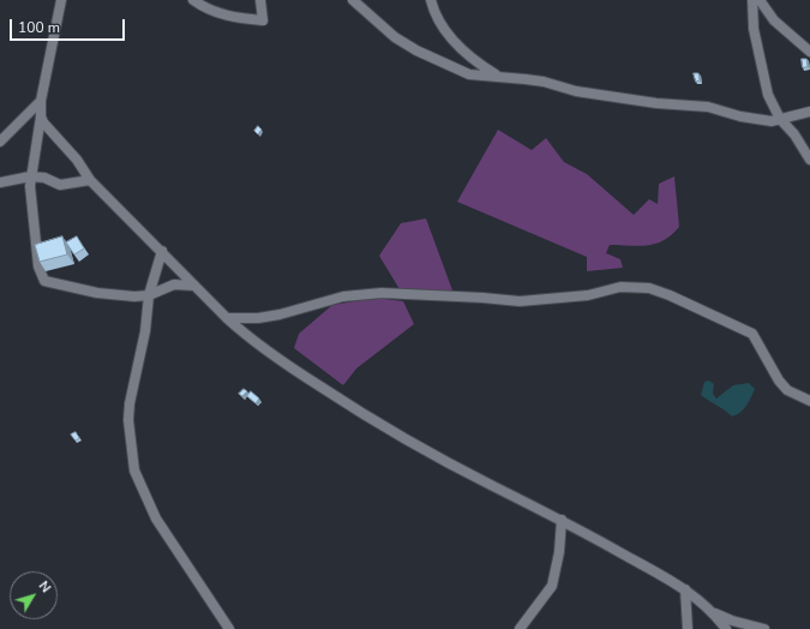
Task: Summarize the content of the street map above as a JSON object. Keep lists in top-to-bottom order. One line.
{"scale_bar":"100 m","north":"top right"}
